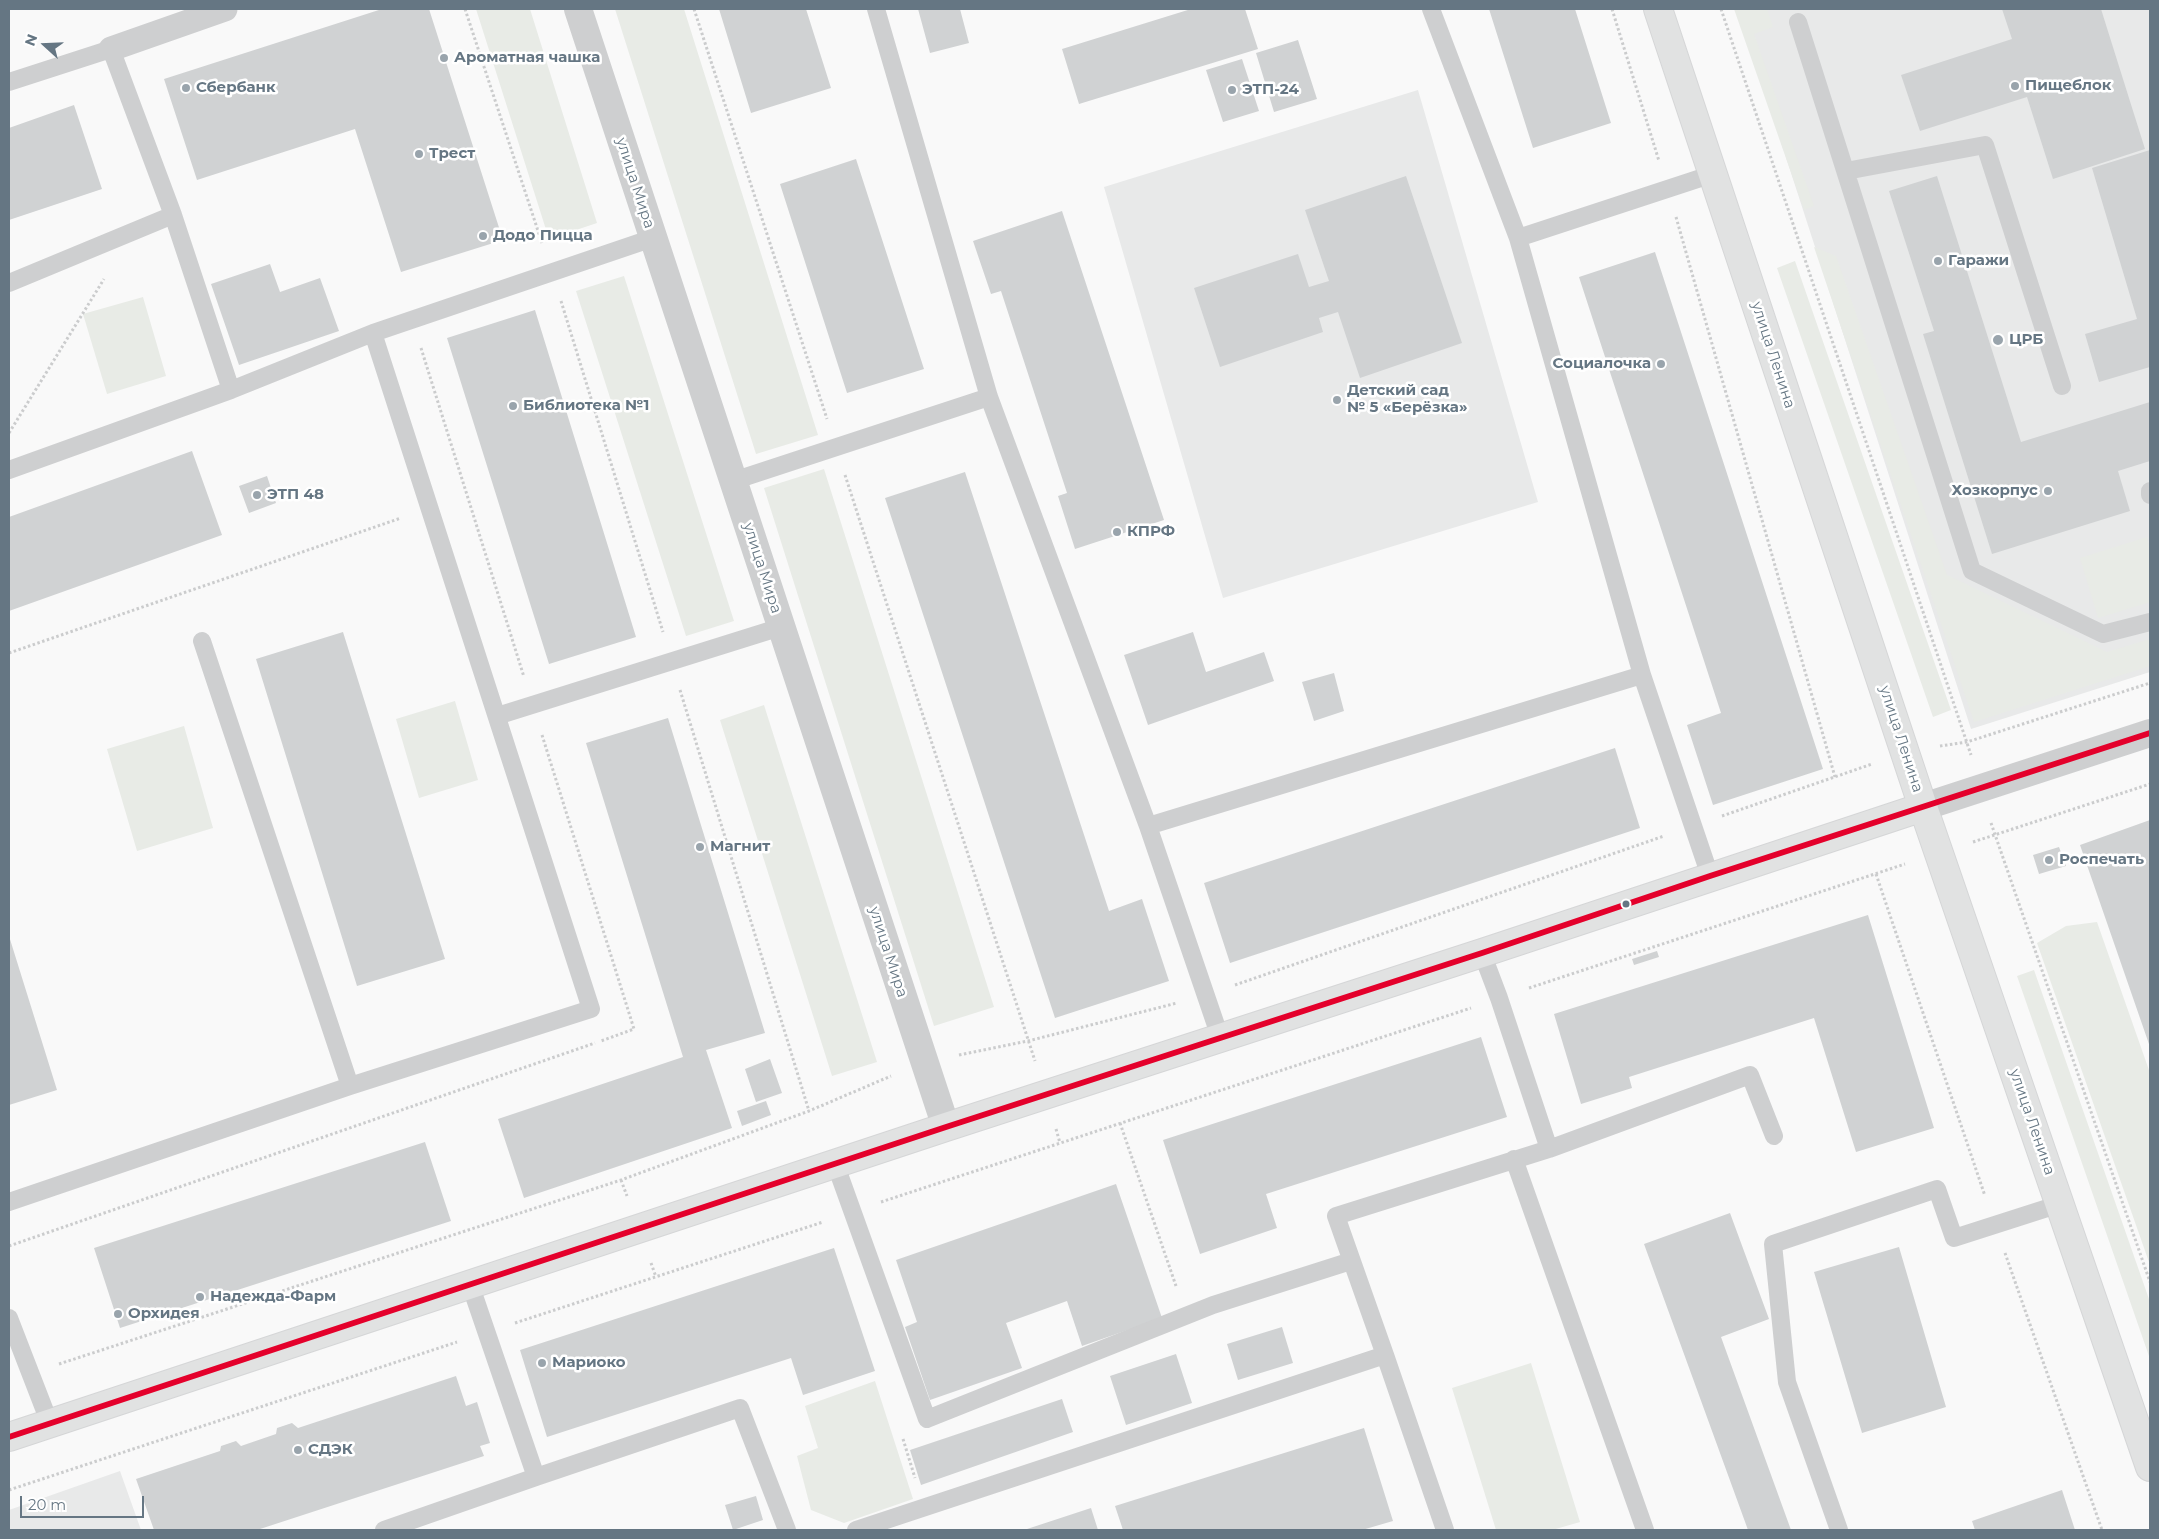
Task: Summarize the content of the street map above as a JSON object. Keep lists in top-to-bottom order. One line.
{"streets":{"main road":["улица Ленина"],"street":["улица Мира"]},"places":["Ароматная чашка","Пищеблок","Сбербанк","ЭТП-24","Трест","Додо Пицца","Гаражи","ЦРБ","Социалочка","Детский сад № 5 «Берёзка»","Библиотека №1","Хозкорпус","ЭТП 48","КПРФ","Магнит","Роспечать","Надежда-Фарм","Орхидея","Мариоко","СДЭК"],"scale_bar":"20 m","north":"left"}
